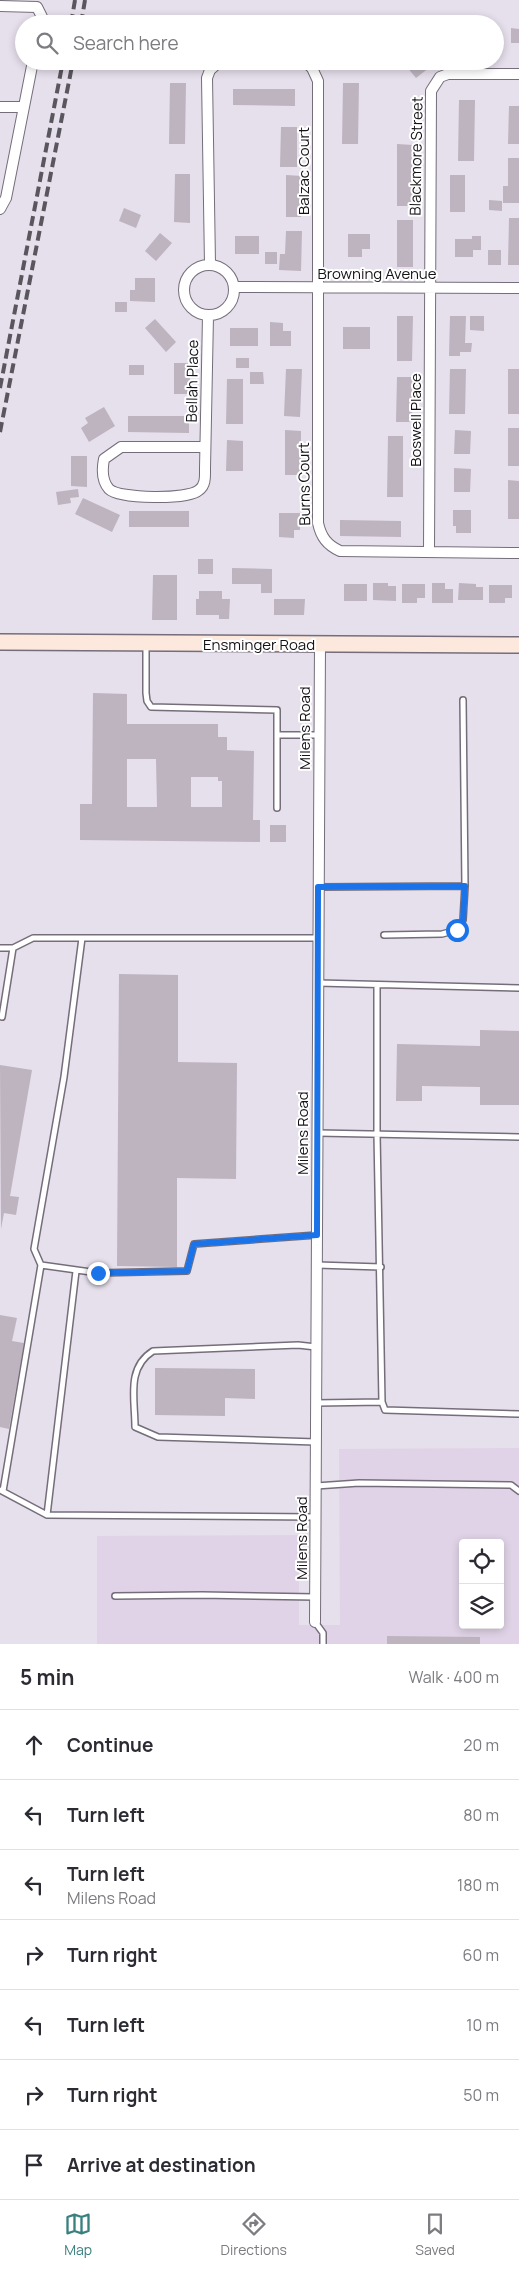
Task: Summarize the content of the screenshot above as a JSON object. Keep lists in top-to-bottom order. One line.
{"streets":{"street":["Blackmore Street","Balzac Court","Browning Avenue","Bellah Place","Boswell Place","Burns Court","Ensminger Road","Milens Road"]},"crossings":[["Blackmore Street","Browning Avenue"],["Blackmore Street","Boswell Place"],["Balzac Court","Browning Avenue"],["Balzac Court","Burns Court"],["Browning Avenue","Bellah Place"],["Browning Avenue","Boswell Place"],["Browning Avenue","Burns Court"],["Boswell Place","Burns Court"],["Ensminger Road","Milens Road"]],"page":{"search":"Search here","heading":["5 min","Walk · 400 m"],"list":[["Continue","20 m"],["Turn left","80 m"],["Turn left","Milens Road","180 m"],["Turn right","60 m"],["Turn left","10 m"],["Turn right","50 m"],"Arrive at destination"],"nav":["Map","Directions","Saved"]}}
